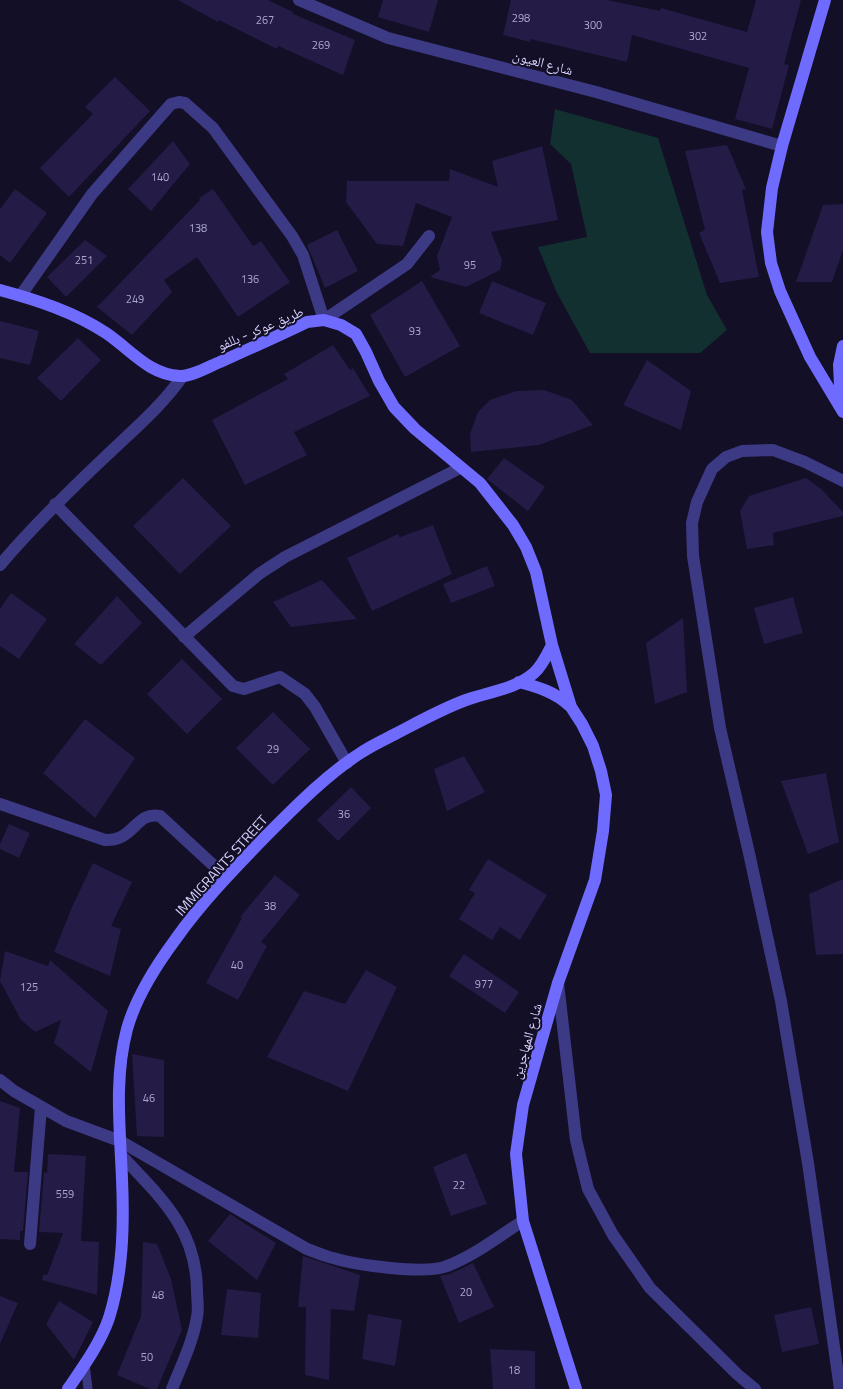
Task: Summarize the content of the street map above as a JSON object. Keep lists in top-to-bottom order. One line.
{"streets":{"street":["شارع العيون","طريق عوكر - بللفو","IMMIGRANTS STREET","شارع المهاجرين"]},"crossings":[["طريق عوكر - بللفو","IMMIGRANTS STREET"],["طريق عوكر - بللفو","شارع المهاجرين"],["IMMIGRANTS STREET","شارع المهاجرين"]],"house_numbers":["298","267","300","302","269","140","138","251","95","136","249","93","29","36","38","40","977","125","46","22","559","20","48","50","18"]}
